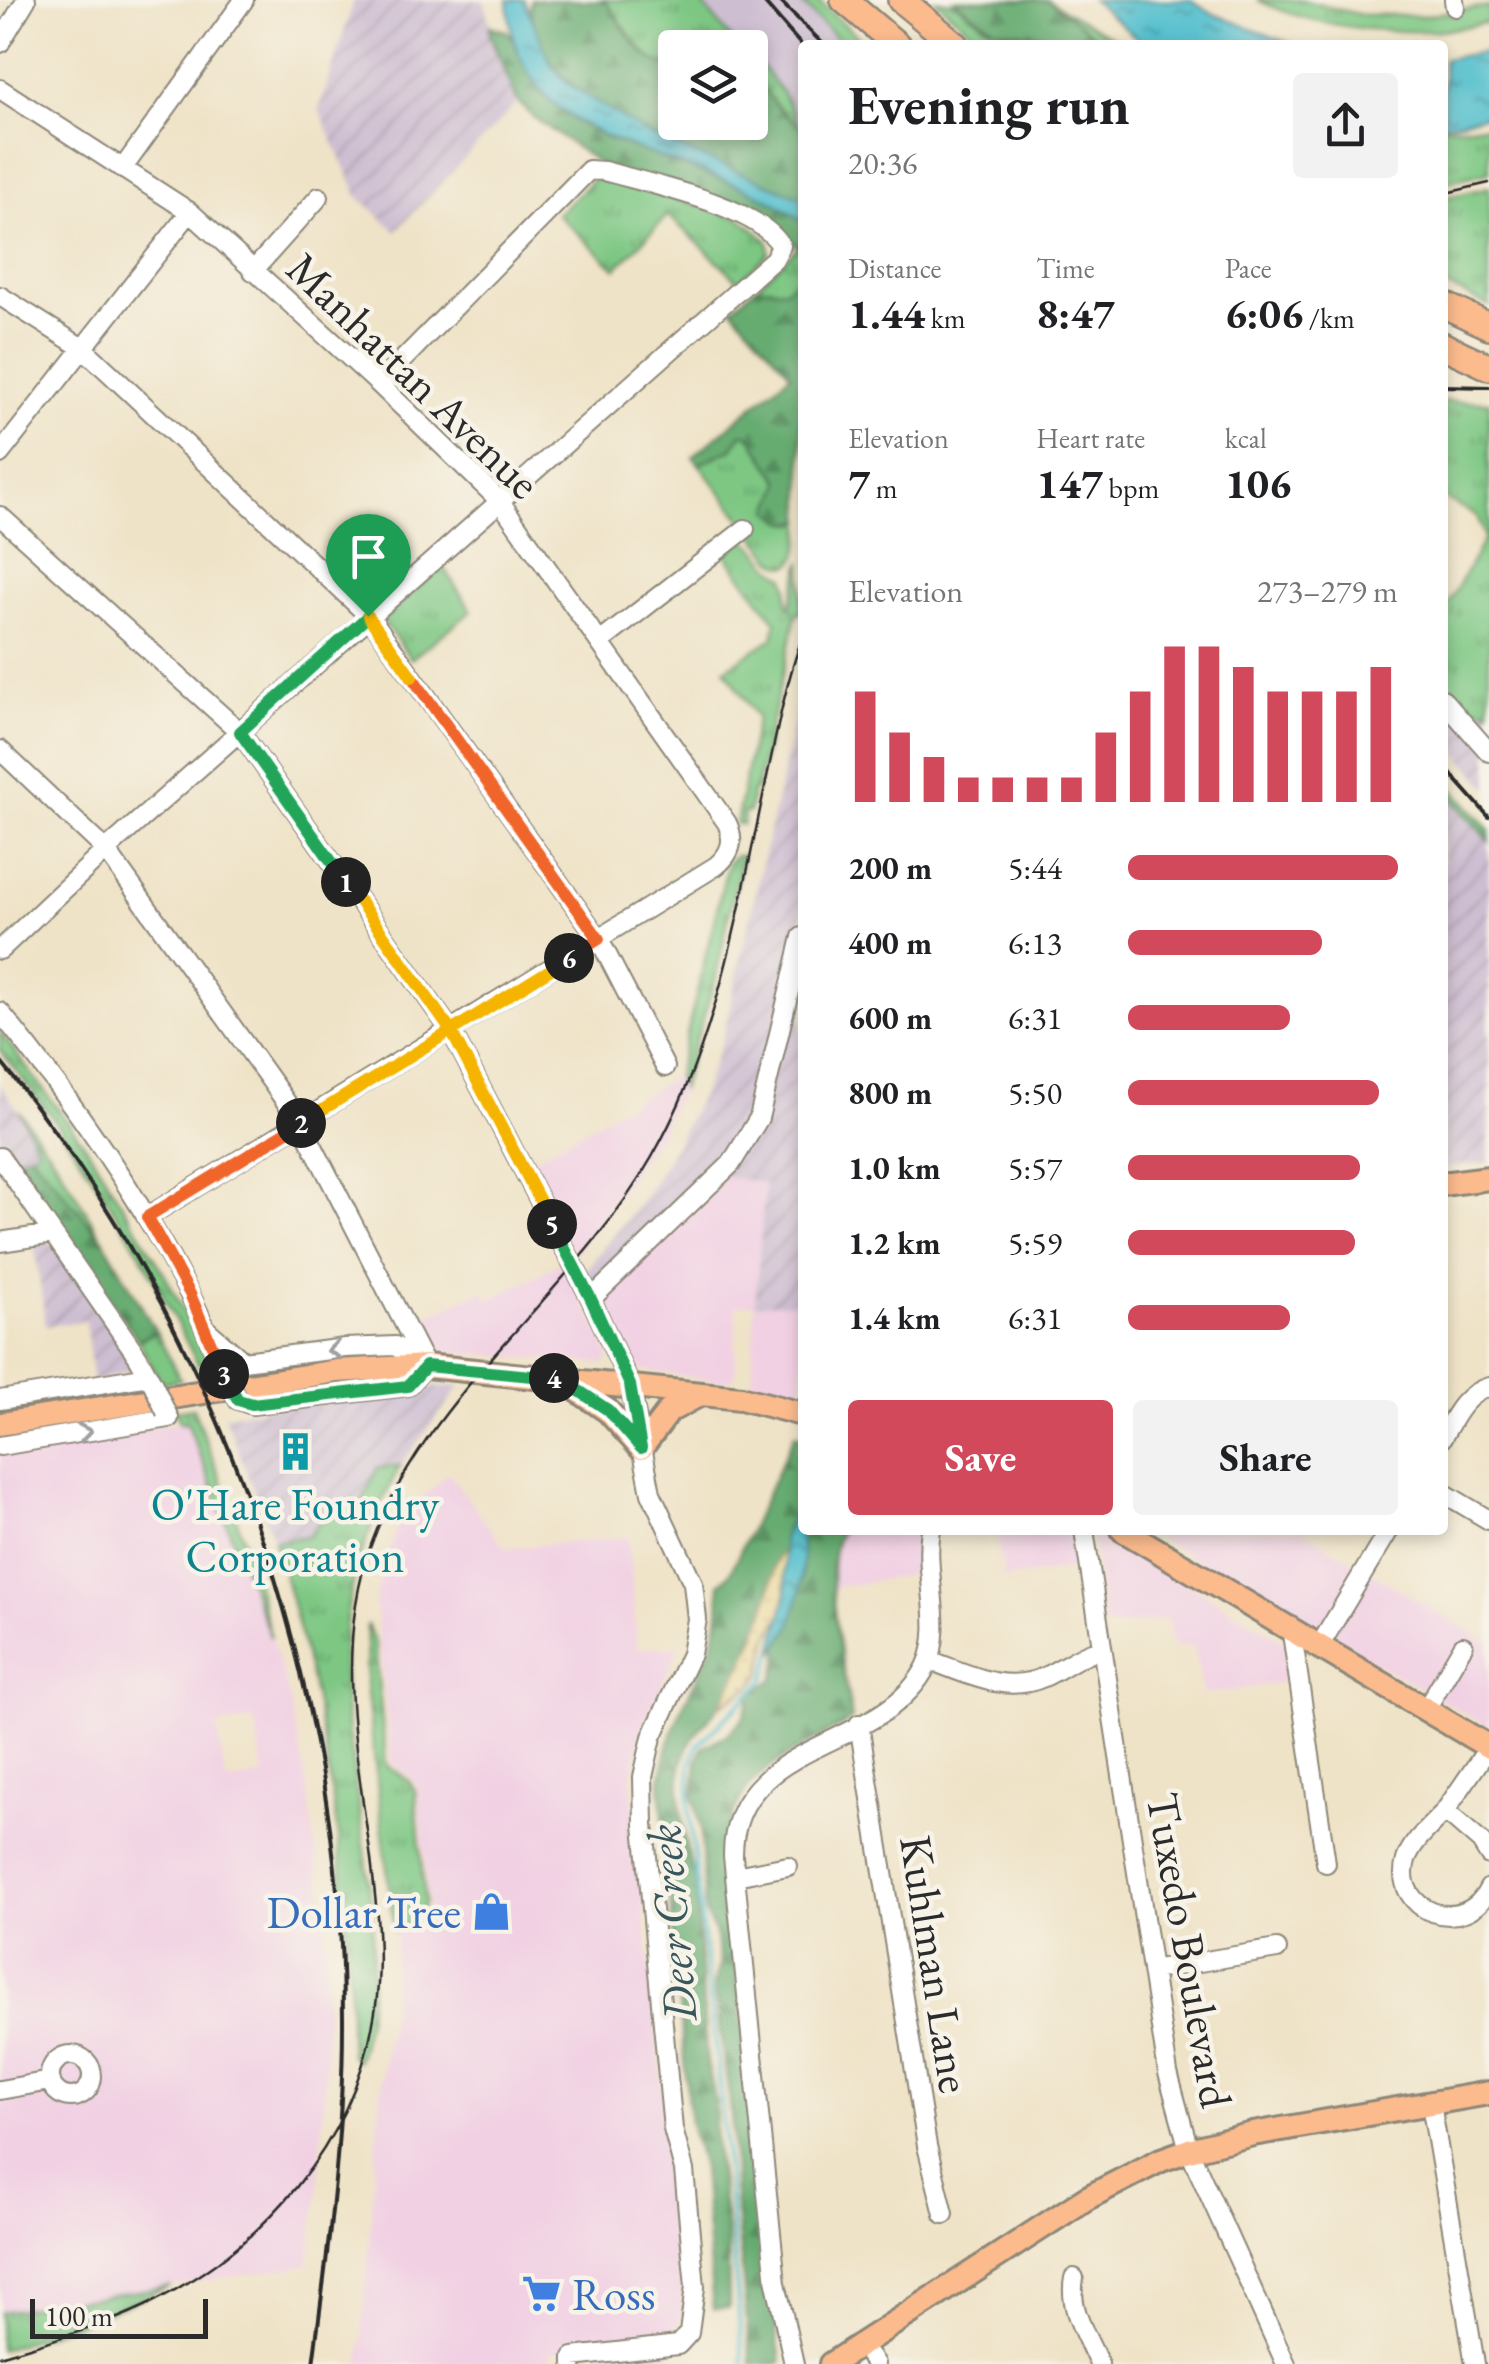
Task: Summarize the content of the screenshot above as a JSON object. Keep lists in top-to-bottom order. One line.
{"streets":{"street":["Manhattan Avenue","Tuxedo Boulevard","Kuhlman Lane"]},"water":["Deer Creek"],"places":{"building":["O'Hare Foundry Corporation"],"shop":["Dollar Tree"],"supermarket":["Ross"]},"scale_bar":"100 m","page":{"heading":["Evening run","20:36"],"stats":[["Distance","1.44 km"],["Time","8:47"],["Pace","6:06 /km"],["Elevation","7 m"],["Heart rate","147 bpm"],["kcal","106"]],"chart":["Elevation","273–279 m"],"list":[{"name":"200 m","note":"5:44"},{"name":"400 m","note":"6:13"},{"name":"600 m","note":"6:31"},{"name":"800 m","note":"5:50"},{"name":"1.0 km","note":"5:57"},{"name":"1.2 km","note":"5:59"},{"name":"1.4 km","note":"6:31"}],"pins":["1","6","2","5","3","4"],"buttons":["Save","Share"],"scale":"100 m"}}
